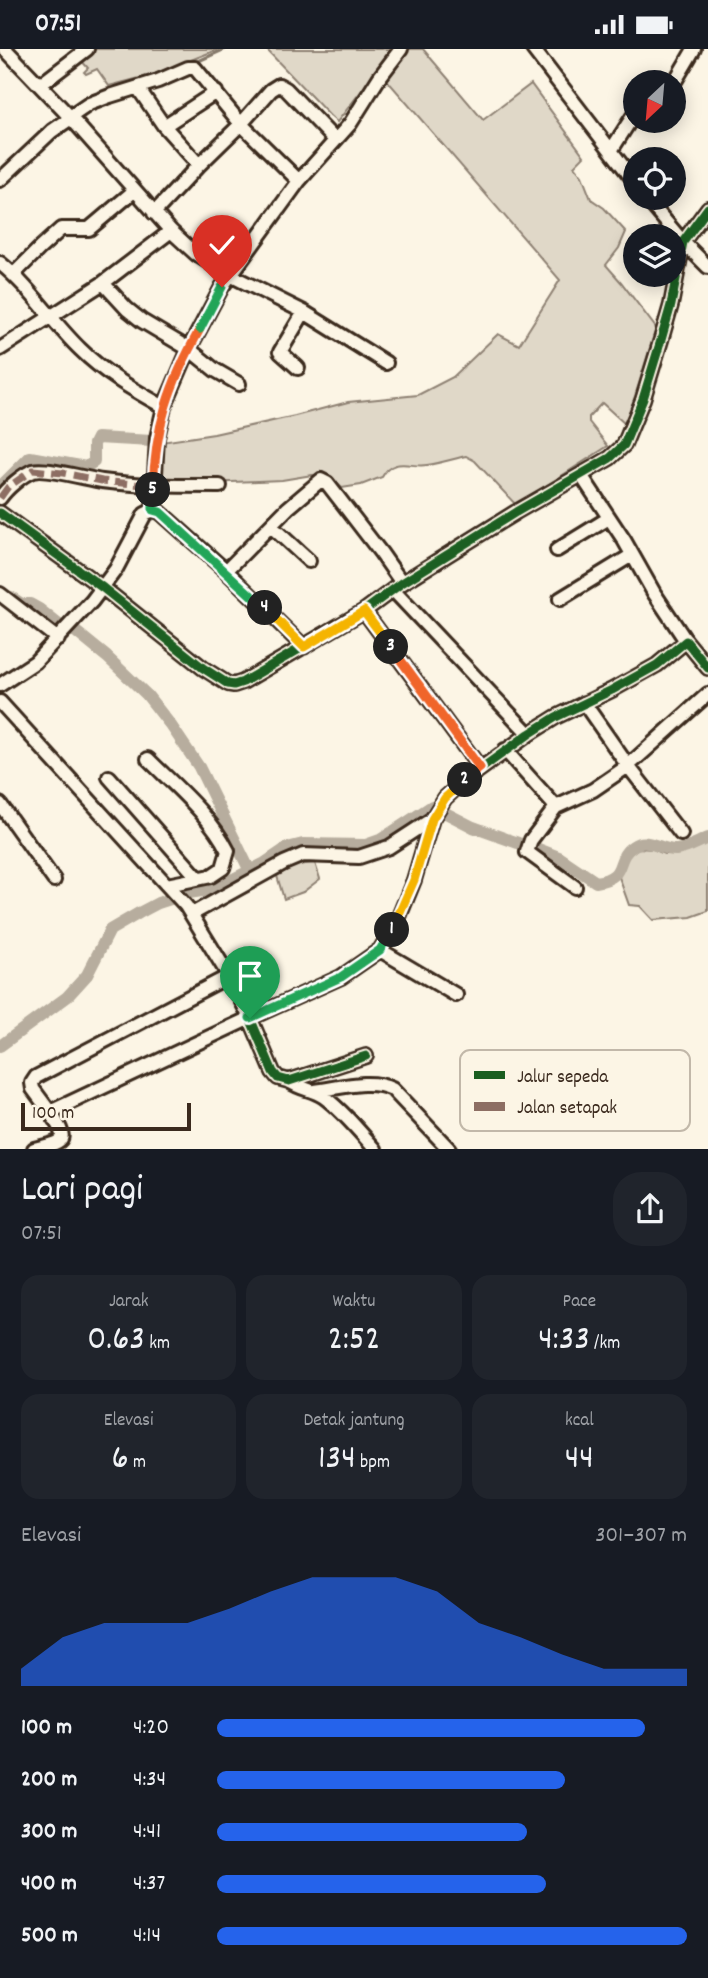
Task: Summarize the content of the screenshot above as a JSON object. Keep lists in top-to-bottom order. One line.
{"legend":["Jalur sepeda","Jalan setapak"],"scale_bar":"100 m","north":"bottom left","page":{"status":"07:51","pins":["5","4","3","2","1"],"scale":"100 m","heading":["Lari pagi","07:51"],"stats":[["Jarak","0.63 km"],["Waktu","2:52"],["Pace","4:33 /km"],["Elevasi","6 m"],["Detak jantung","134 bpm"],["kcal","44"]],"chart":["Elevasi","301–307 m"],"list":[{"name":"100 m","note":"4:20"},{"name":"200 m","note":"4:34"},{"name":"300 m","note":"4:41"},{"name":"400 m","note":"4:37"},{"name":"500 m","note":"4:14"}]}}
